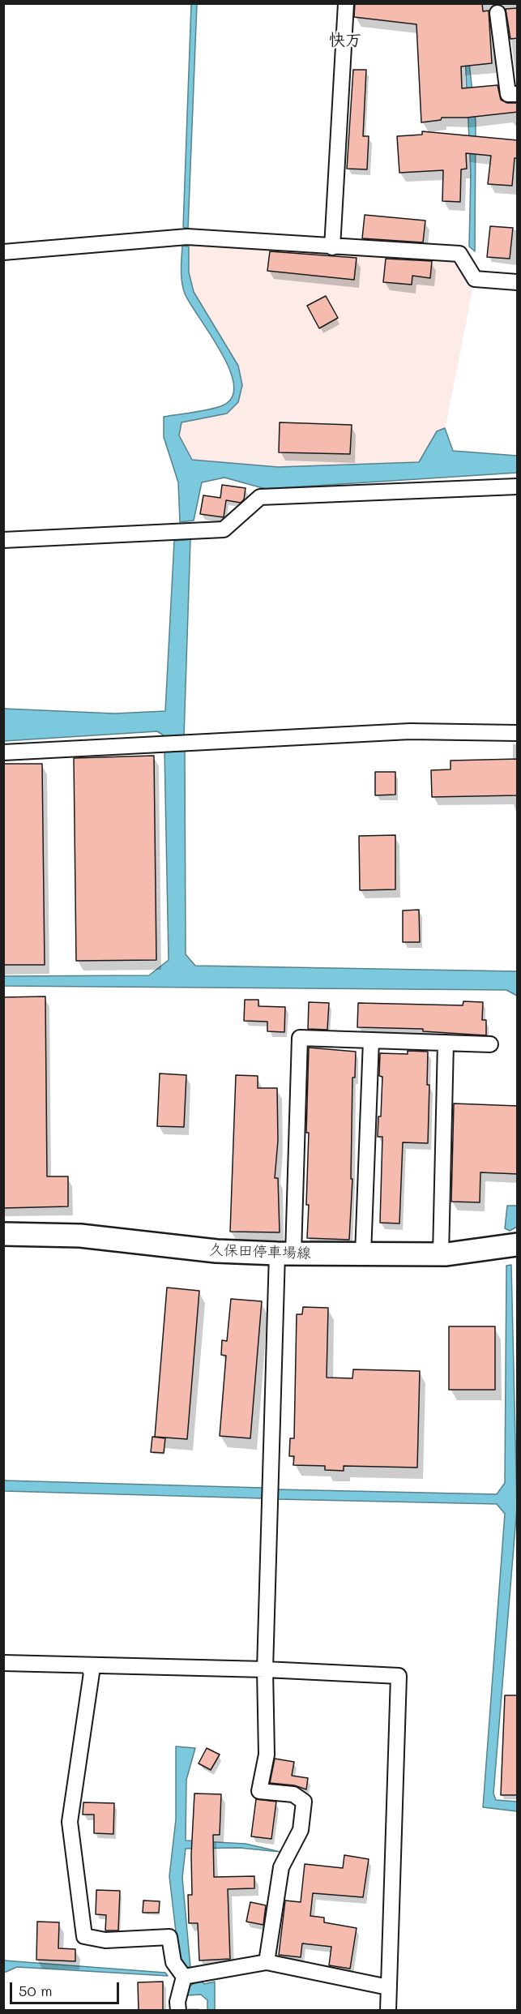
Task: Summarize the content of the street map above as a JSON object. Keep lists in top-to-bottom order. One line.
{"streets":{"main road":["久保田停車場線"]},"districts":["快万"],"scale_bar":"50 m"}
